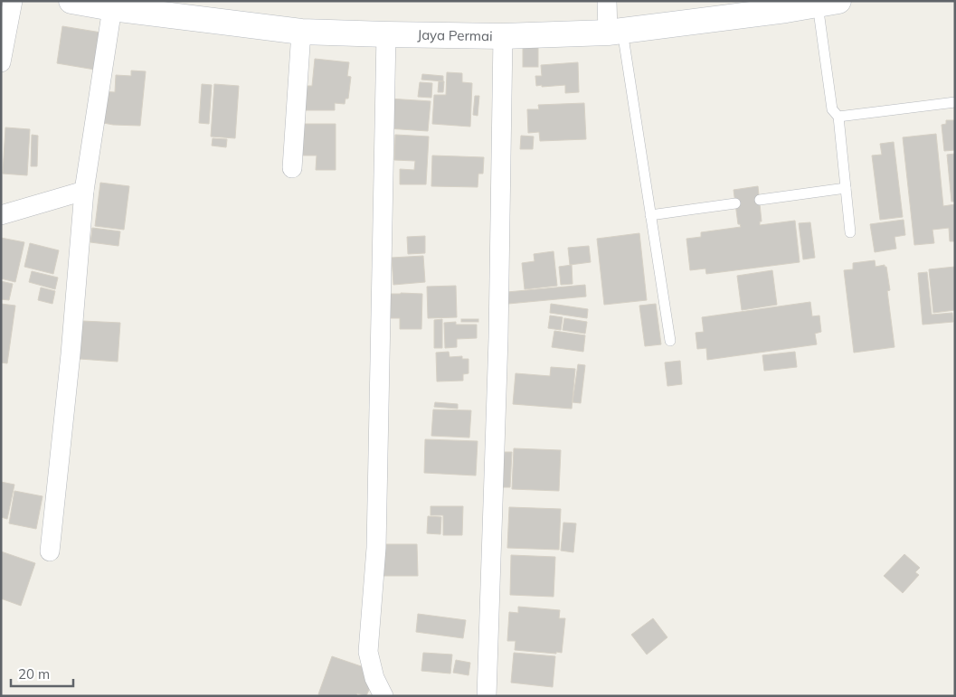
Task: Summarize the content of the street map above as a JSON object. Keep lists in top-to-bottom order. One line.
{"streets":{"street":["Jaya Permai"]},"scale_bar":"20 m"}
